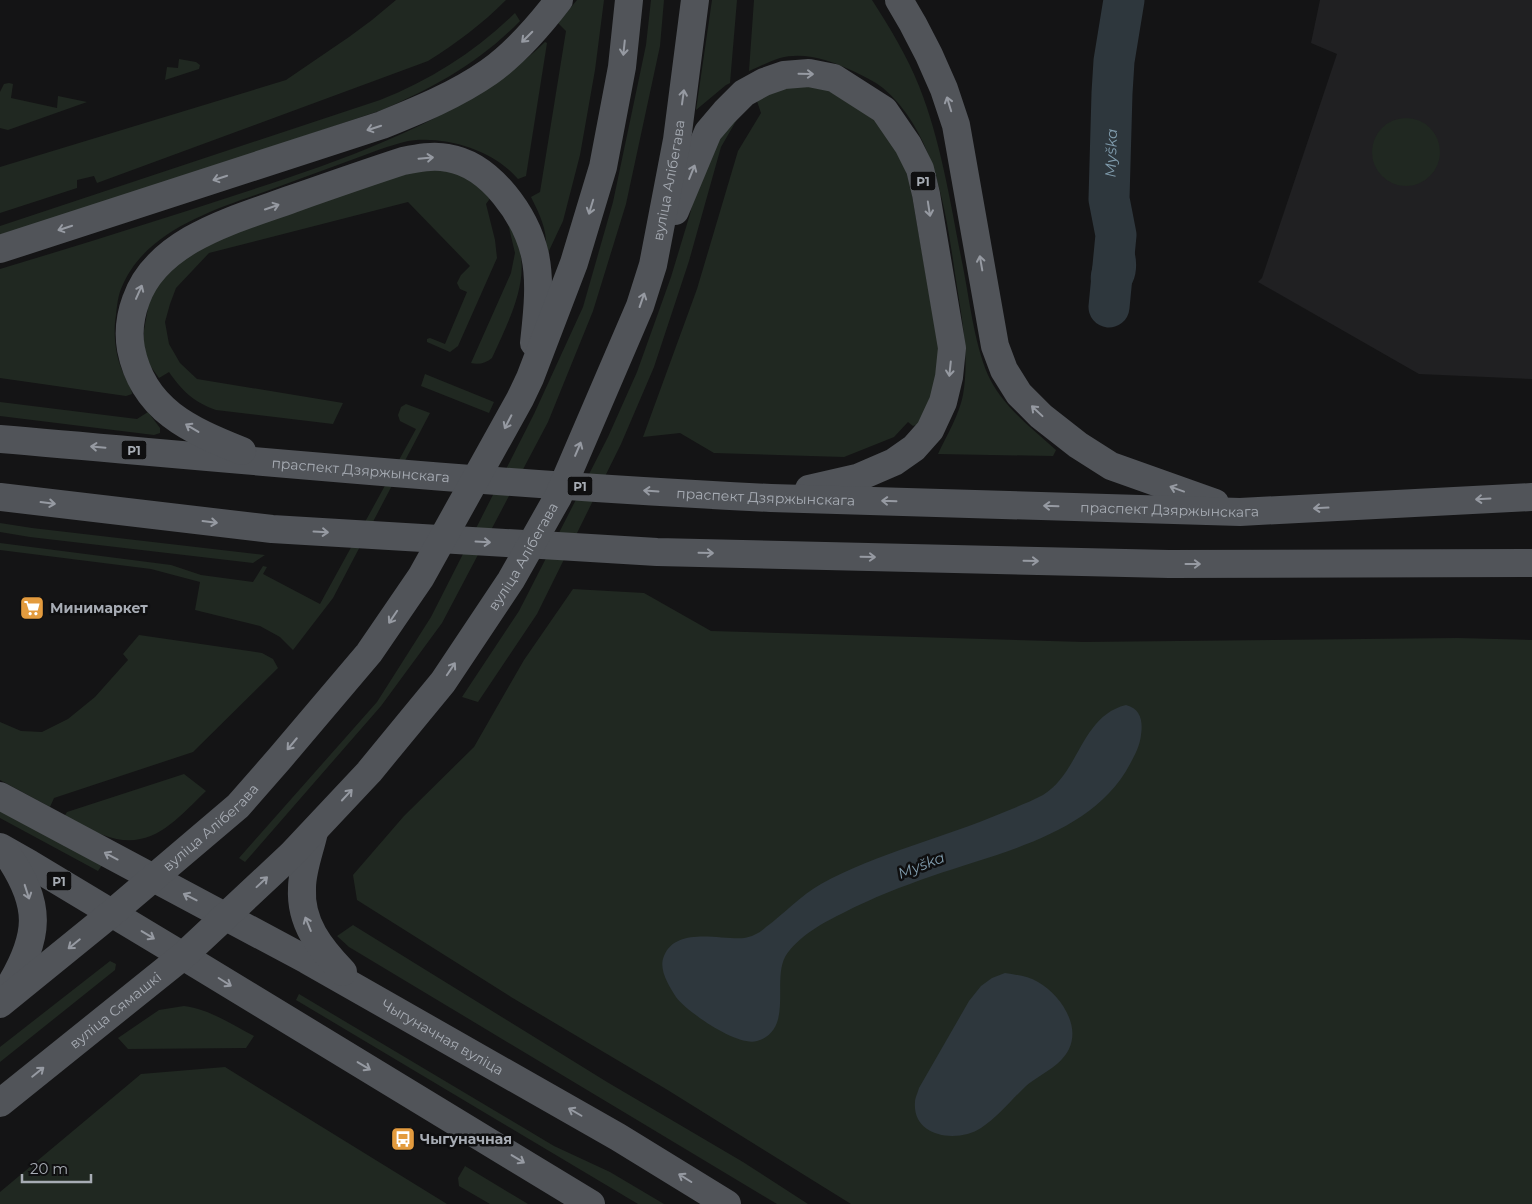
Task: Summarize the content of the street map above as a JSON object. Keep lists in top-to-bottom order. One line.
{"streets":{"main road":["вуліца Алібегава","Р1","праспект Дзяржынскага","вуліца Сямашкі","Чыгуначная вуліца"]},"crossings":[["вуліца Алібегава","Р1"],["вуліца Алібегава","вуліца Сямашкі"],["вуліца Алібегава","Чыгуначная вуліца"],["Р1","праспект Дзяржынскага"],["Р1","вуліца Сямашкі"],["вуліца Сямашкі","Чыгуначная вуліца"]],"water":["Муška"],"places":{"supermarket":["Минимаркет"],"bus stop":["Чыгуначная"]},"scale_bar":"20 m"}
